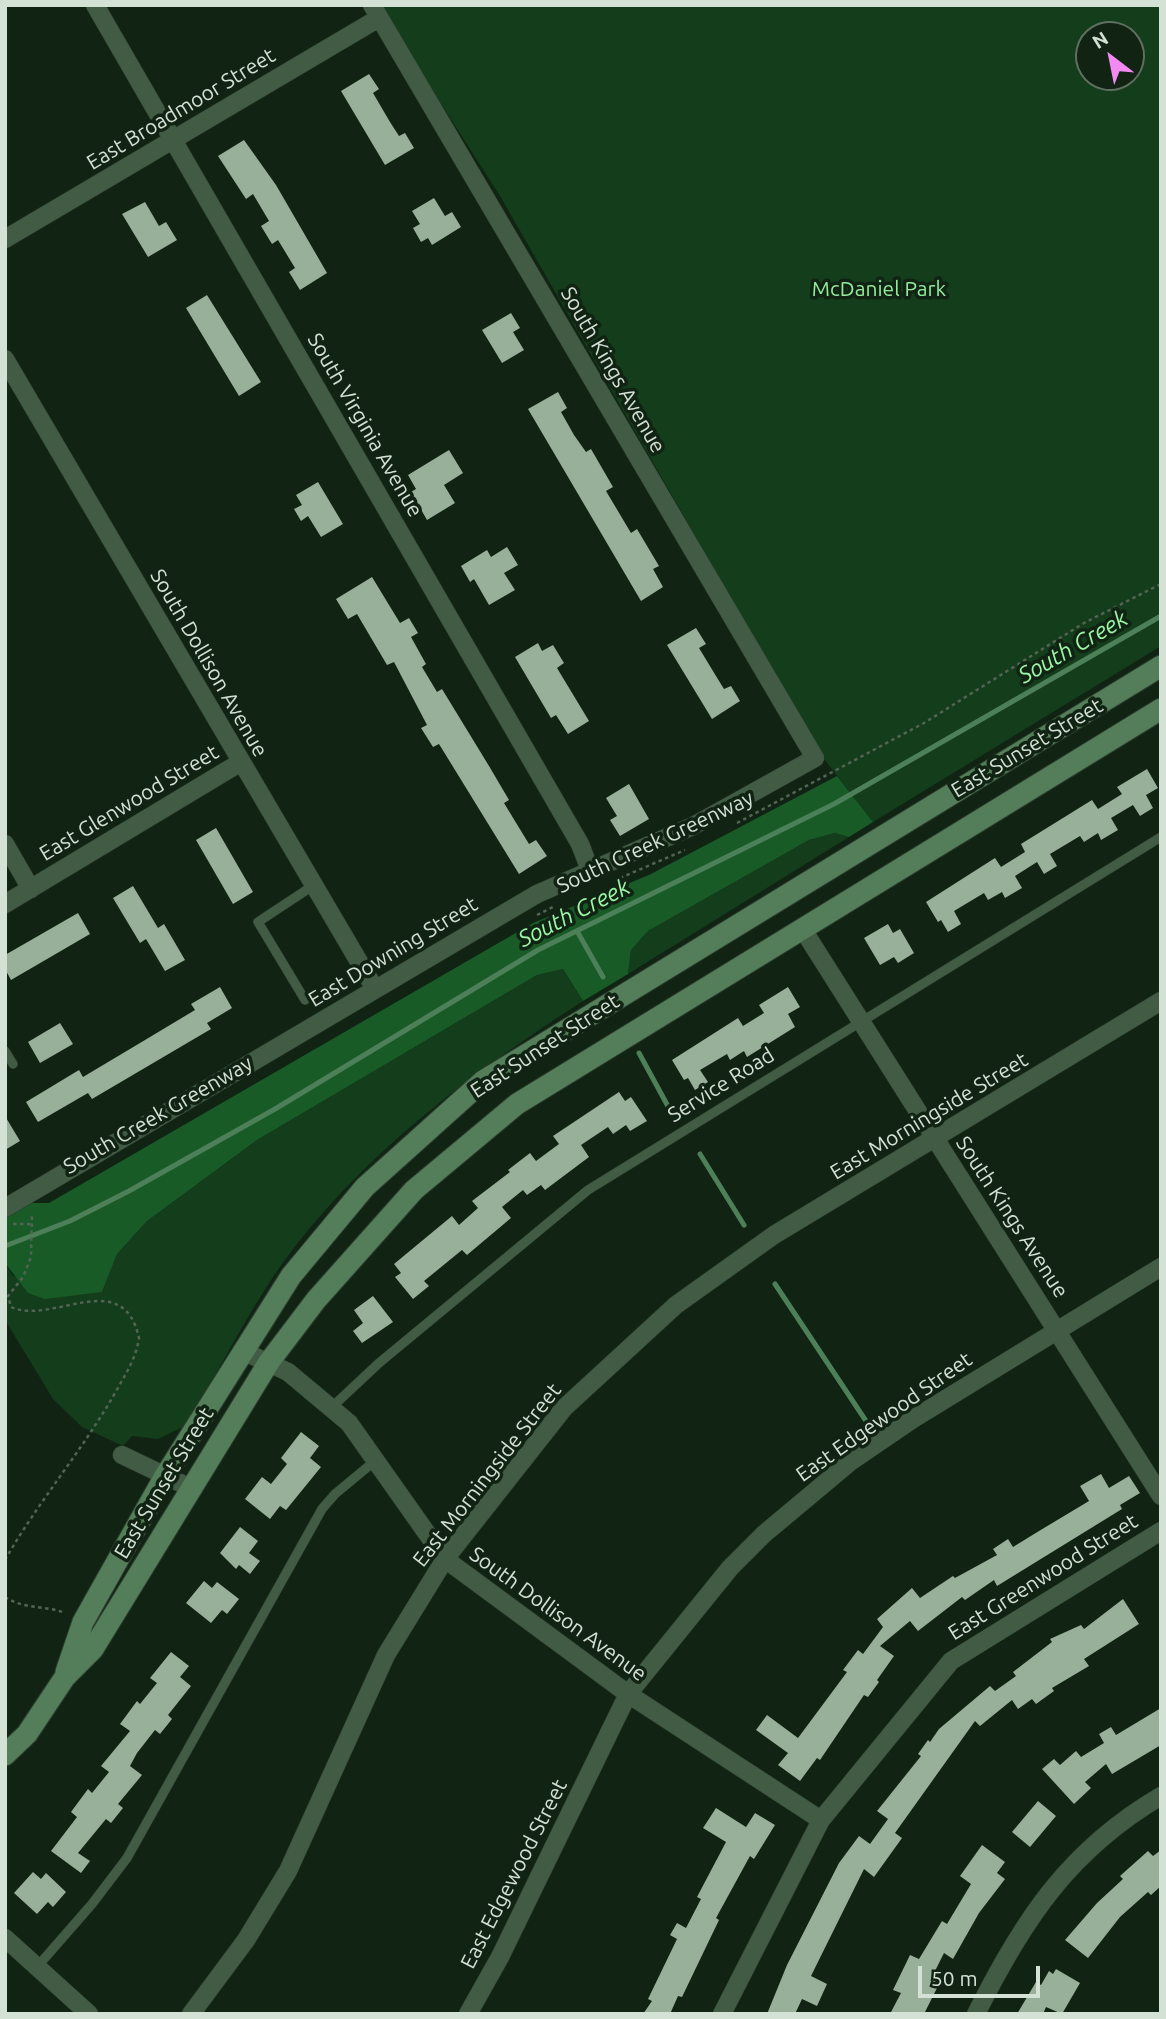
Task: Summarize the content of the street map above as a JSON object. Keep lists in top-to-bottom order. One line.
{"streets":{"main road":["East Sunset Street"],"street":["East Broadmoor Street","South Kings Avenue","South Virginia Avenue","South Dollison Avenue","East Glenwood Street","East Downing Street","East Morningside Street","East Edgewood Street","East Greenwood Street"],"lane":["Service Road"],"path":["South Creek Greenway"]},"crossings":[["East Broadmoor Street","South Kings Avenue"],["East Broadmoor Street","South Virginia Avenue"],["South Kings Avenue","East Sunset Street"],["South Kings Avenue","East Downing Street"],["South Kings Avenue","Service Road"],["South Kings Avenue","East Morningside Street"],["South Kings Avenue","East Edgewood Street"],["South Virginia Avenue","East Downing Street"],["South Dollison Avenue","East Sunset Street"],["South Dollison Avenue","East Glenwood Street"],["South Dollison Avenue","East Downing Street"],["South Dollison Avenue","Service Road"],["South Dollison Avenue","East Morningside Street"],["South Dollison Avenue","East Edgewood Street"],["South Dollison Avenue","East Greenwood Street"]],"water":["South Creek"],"parks":["McDaniel Park"],"scale_bar":"50 m","north":"top left"}
